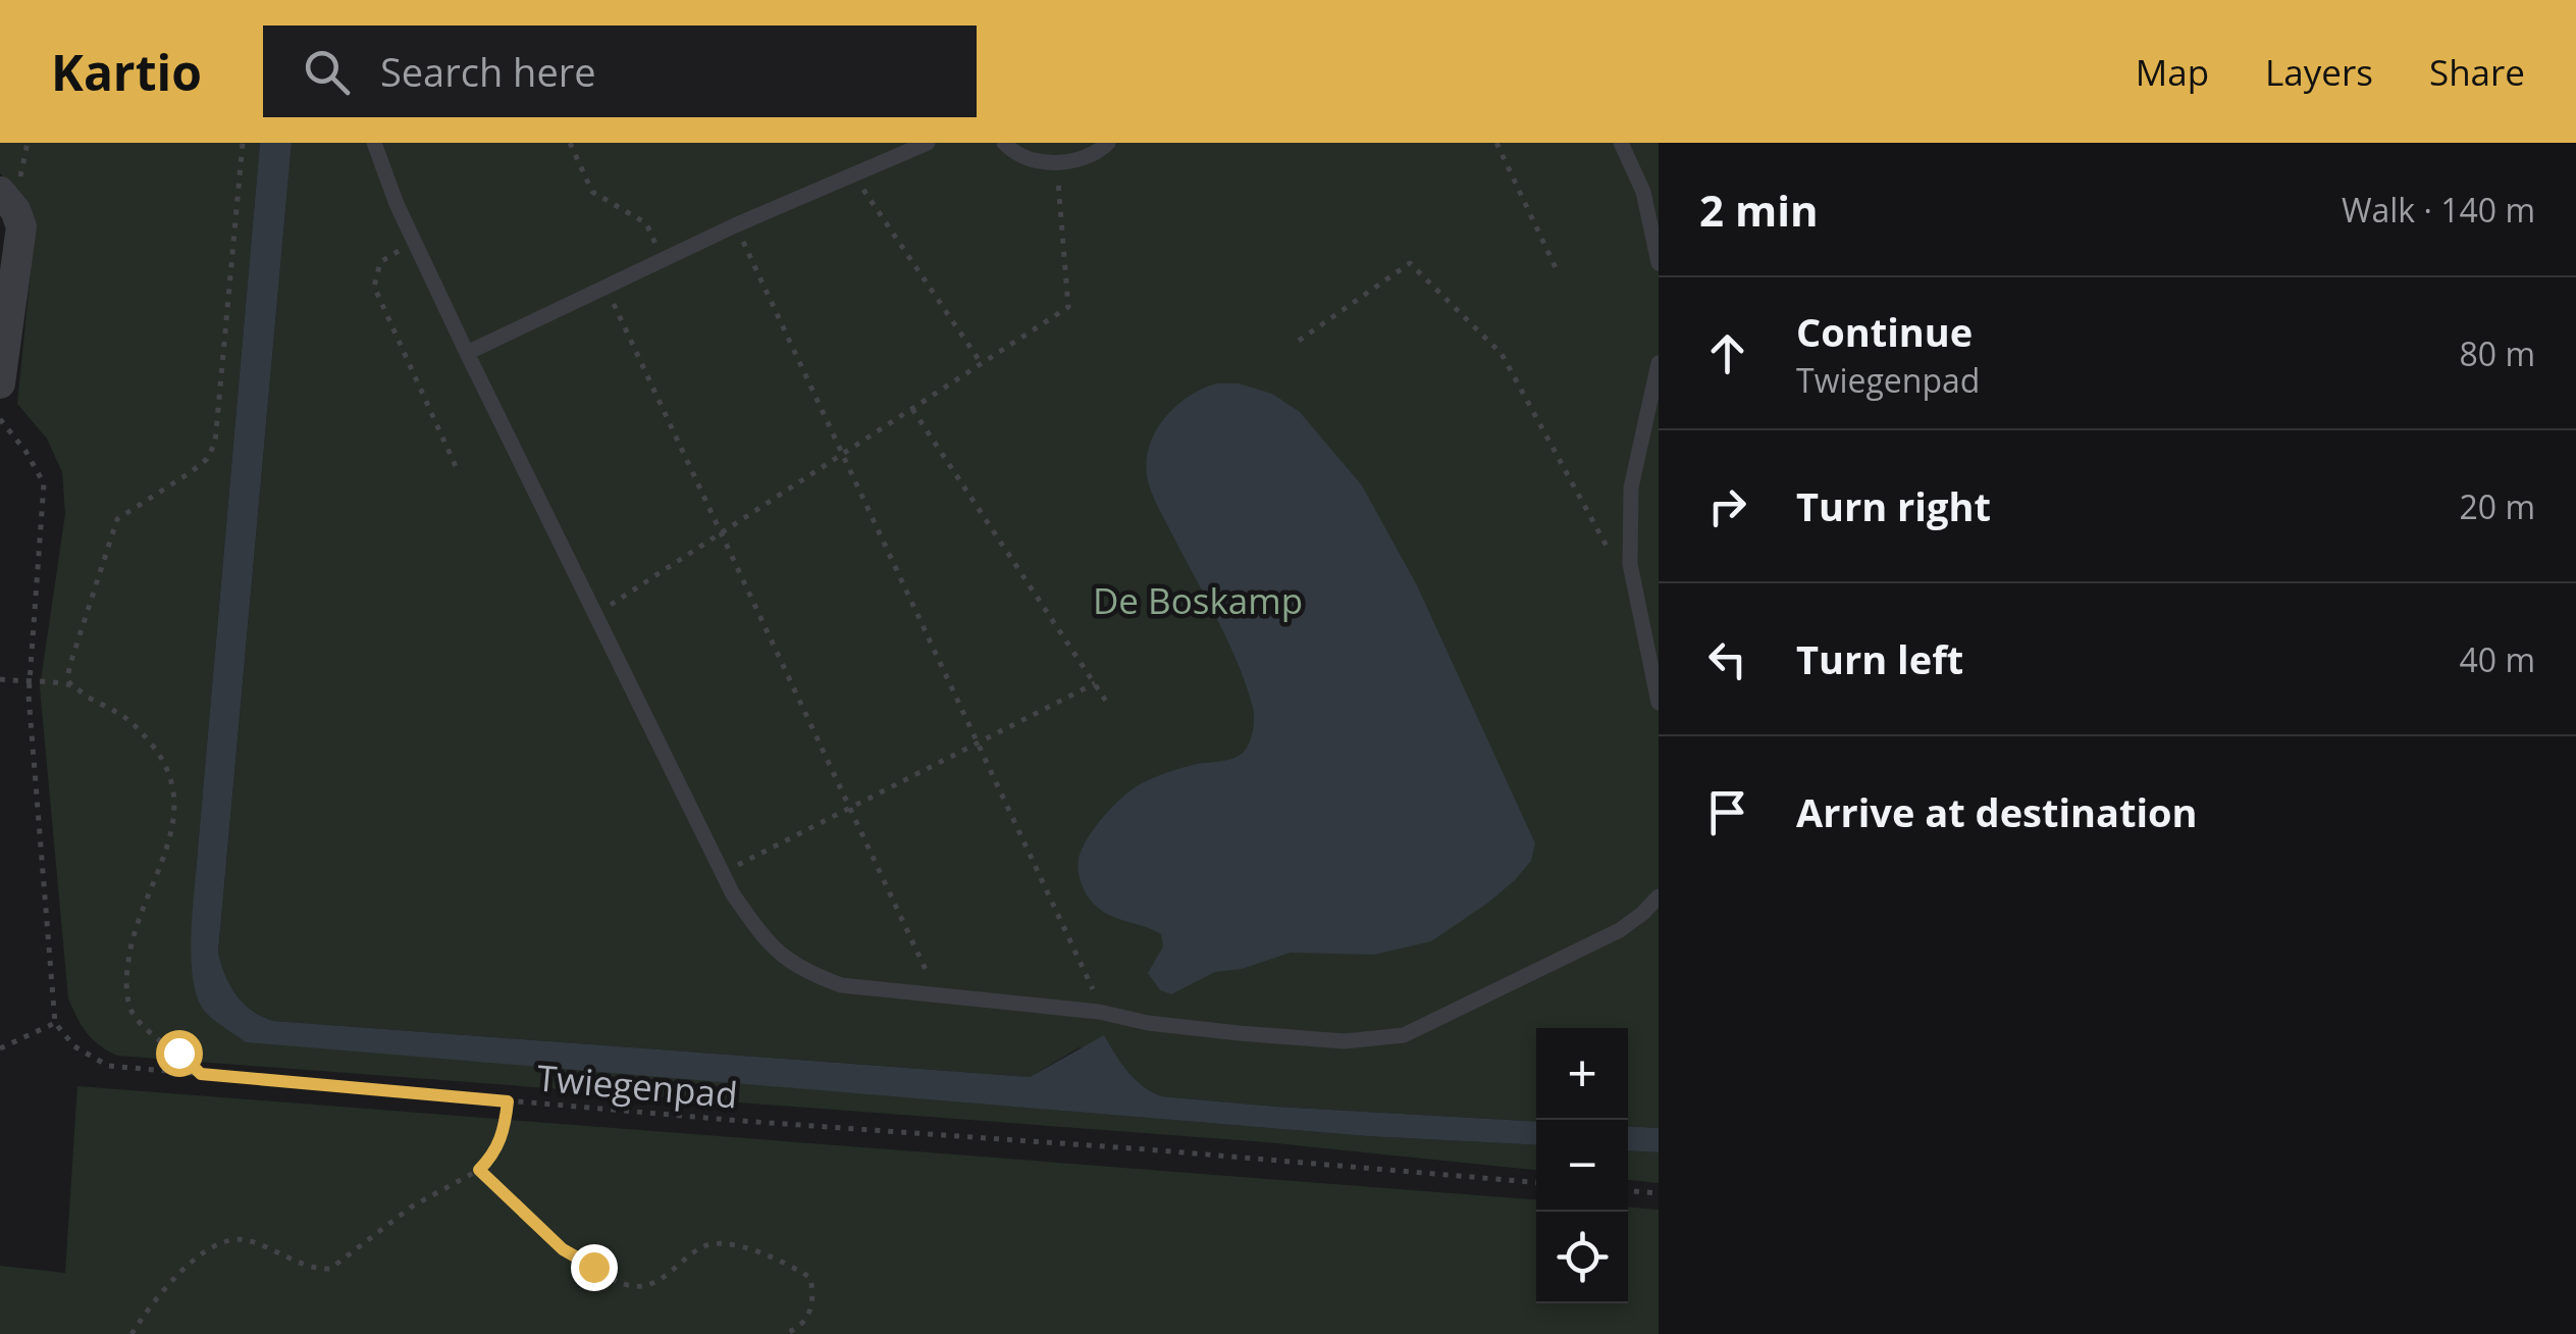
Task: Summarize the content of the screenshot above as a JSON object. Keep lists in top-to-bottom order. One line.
{"streets":{"path":["Twiegenpad"]},"parks":["De Boskamp"],"page":{"header":"Kartio","search":"Search here","nav":["Map","Layers","Share"],"heading":["2 min","Walk · 140 m"],"list":[["Continue","Twiegenpad","80 m"],["Turn right","20 m"],["Turn left","40 m"],"Arrive at destination"],"map_buttons":["+","−"]}}
